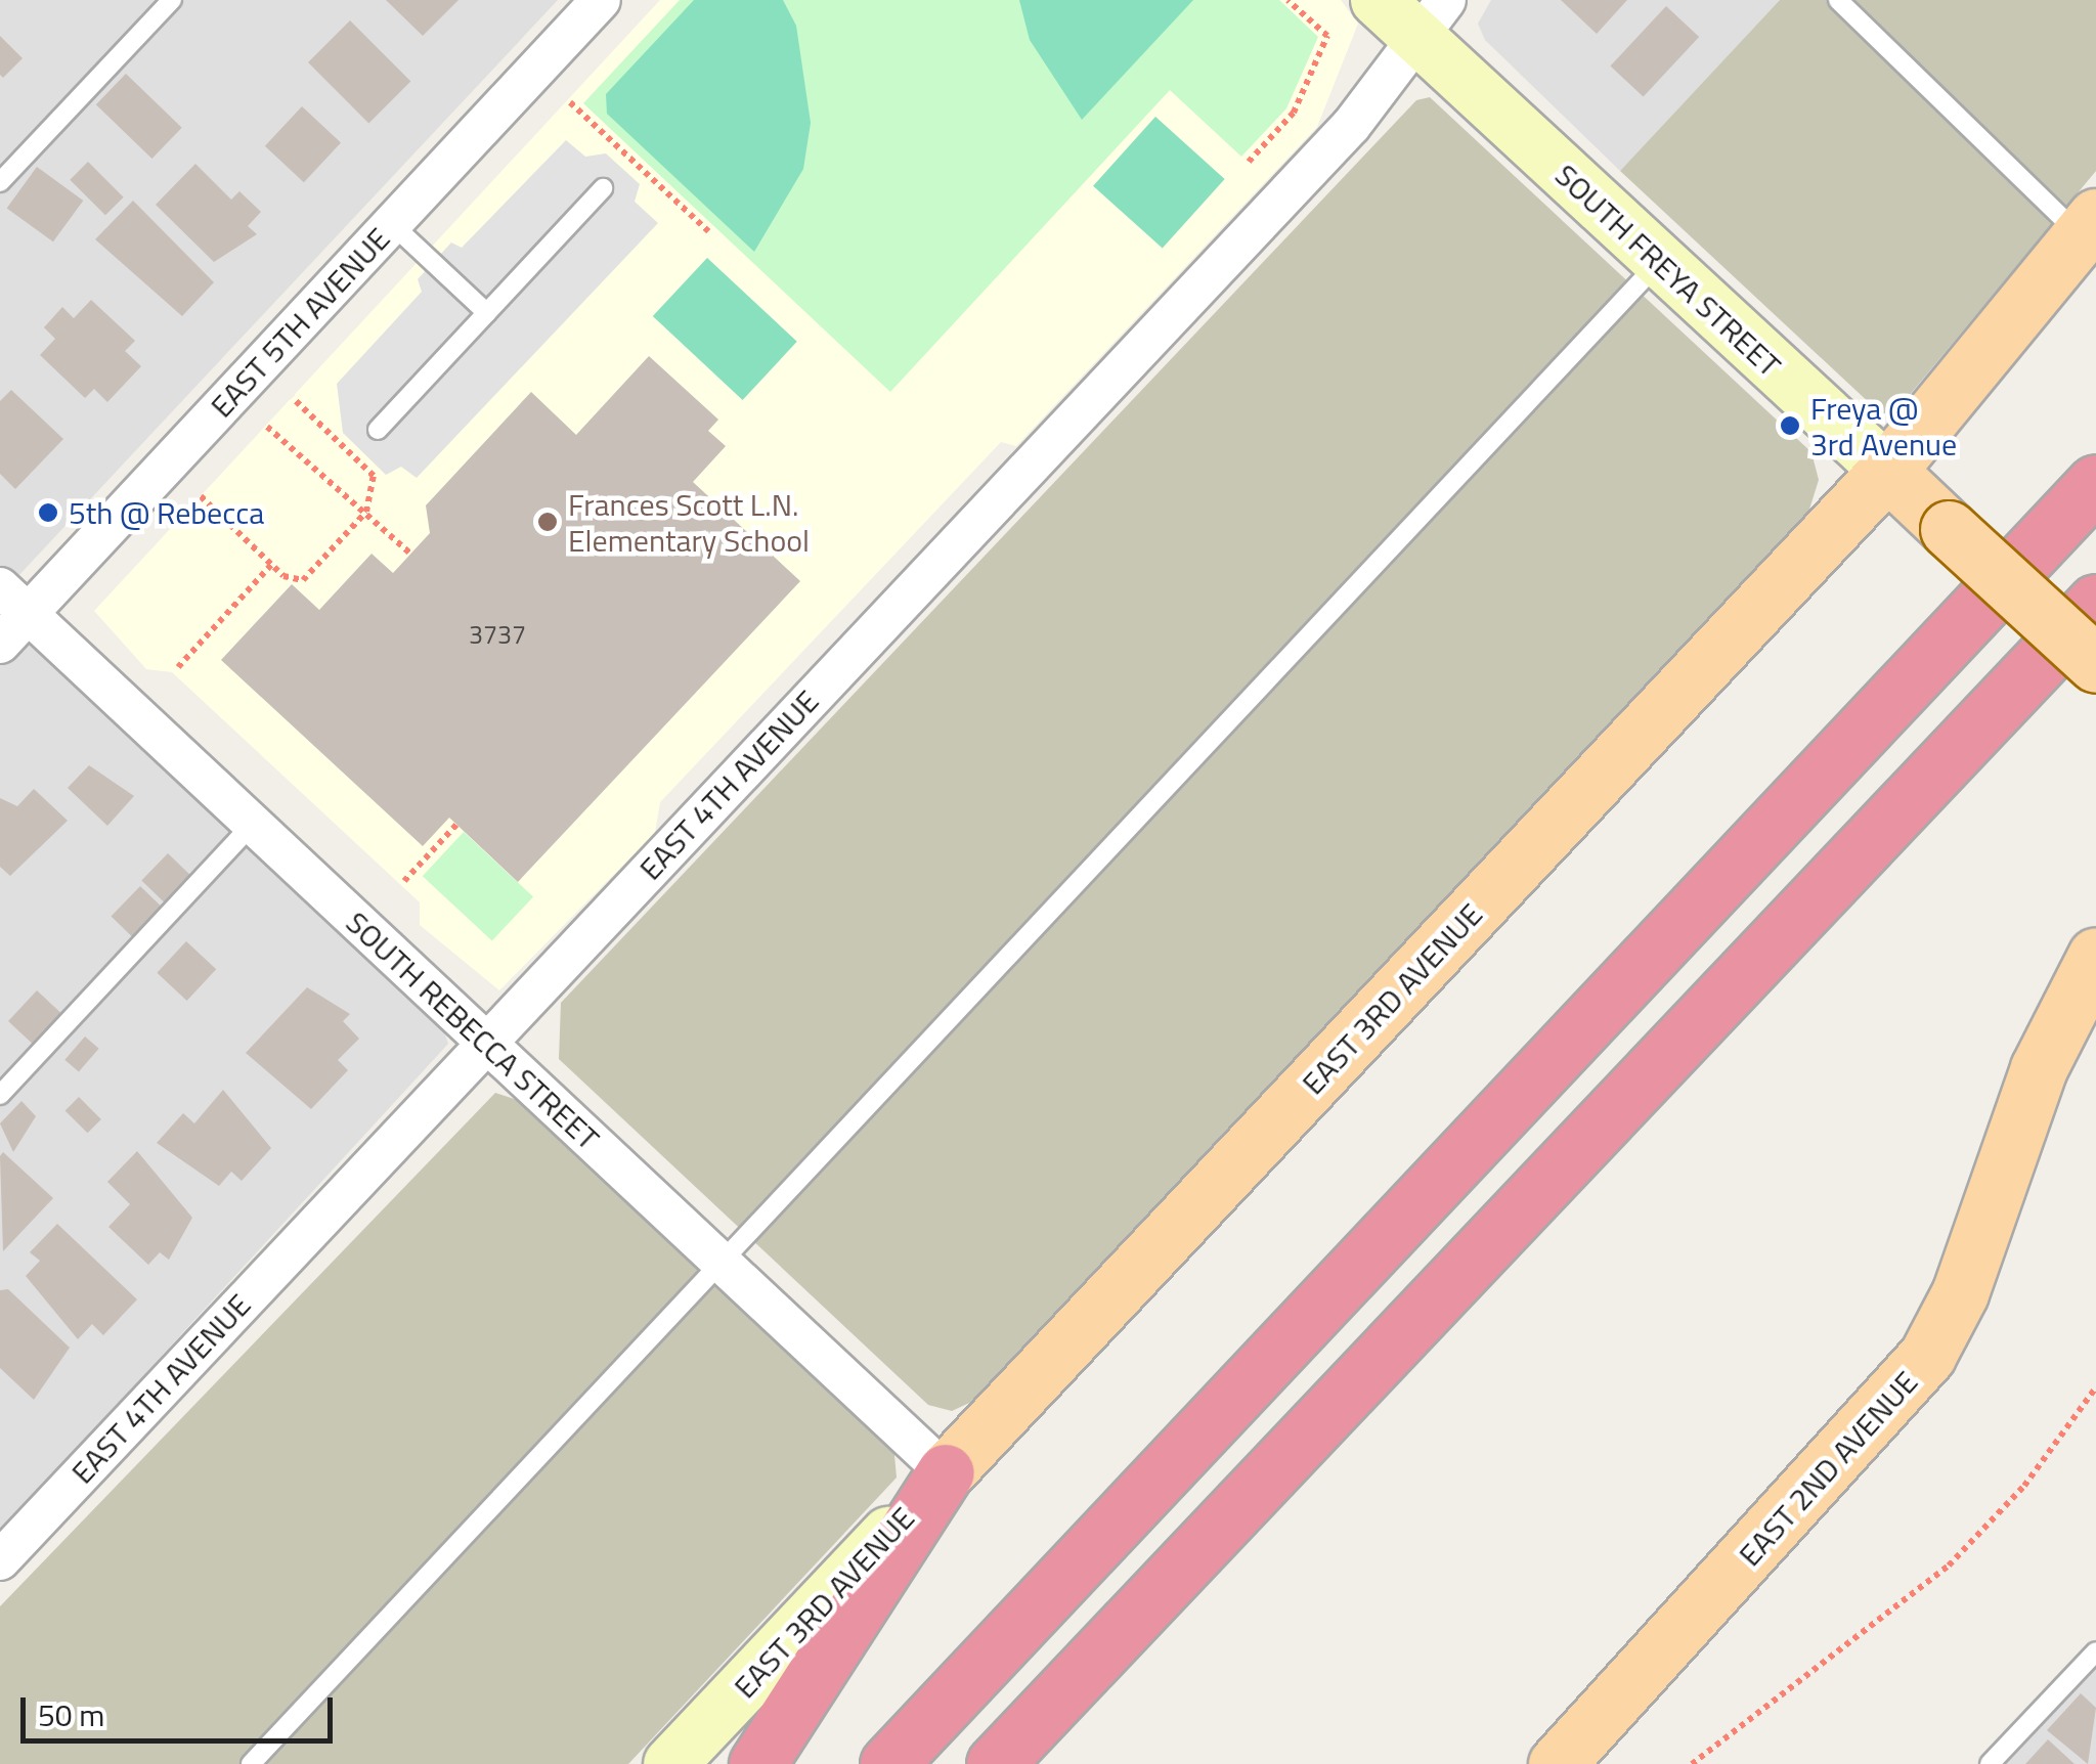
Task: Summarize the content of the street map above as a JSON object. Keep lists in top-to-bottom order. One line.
{"streets":{"main road":["SOUTH FREYA STREET","EAST 3RD AVENUE","EAST 2ND AVENUE"],"street":["EAST 5TH AVENUE","EAST 4TH AVENUE","SOUTH REBECCA STREET"]},"crossings":[["SOUTH FREYA STREET","EAST 4TH AVENUE"],["SOUTH FREYA STREET","EAST 3RD AVENUE"],["EAST 5TH AVENUE","SOUTH REBECCA STREET"],["EAST 4TH AVENUE","SOUTH REBECCA STREET"],["EAST 3RD AVENUE","SOUTH REBECCA STREET"]],"places":["Freya @ 3rd Avenue","5th @ Rebecca","Frances Scott L.N. Elementary School"],"house_numbers":["3737"],"scale_bar":"50 m"}
